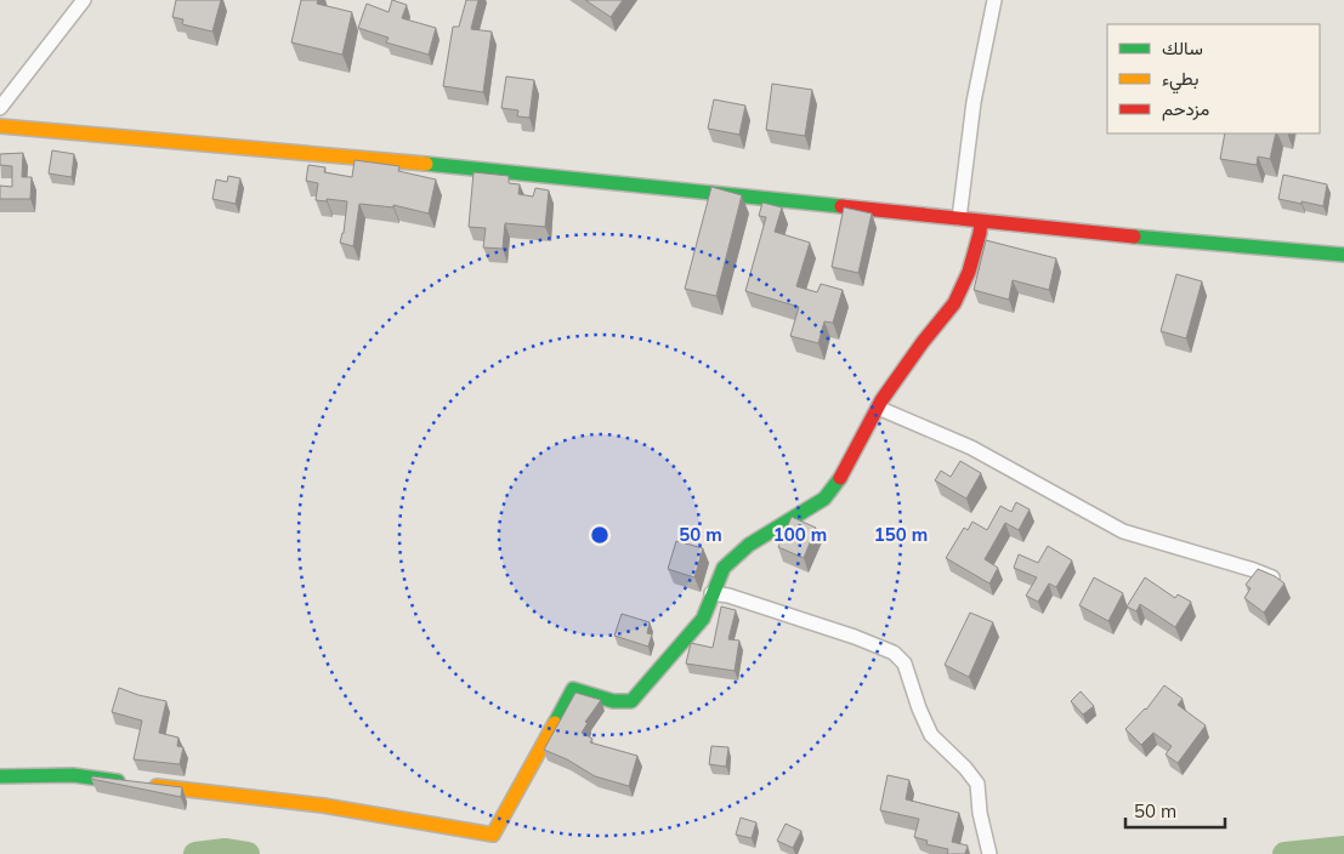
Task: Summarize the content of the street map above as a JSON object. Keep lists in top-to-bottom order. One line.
{"legend":["سالك","بطيء","مزدحم"],"scale_bar":"50 m","rings":["50 m","100 m","150 m"]}
